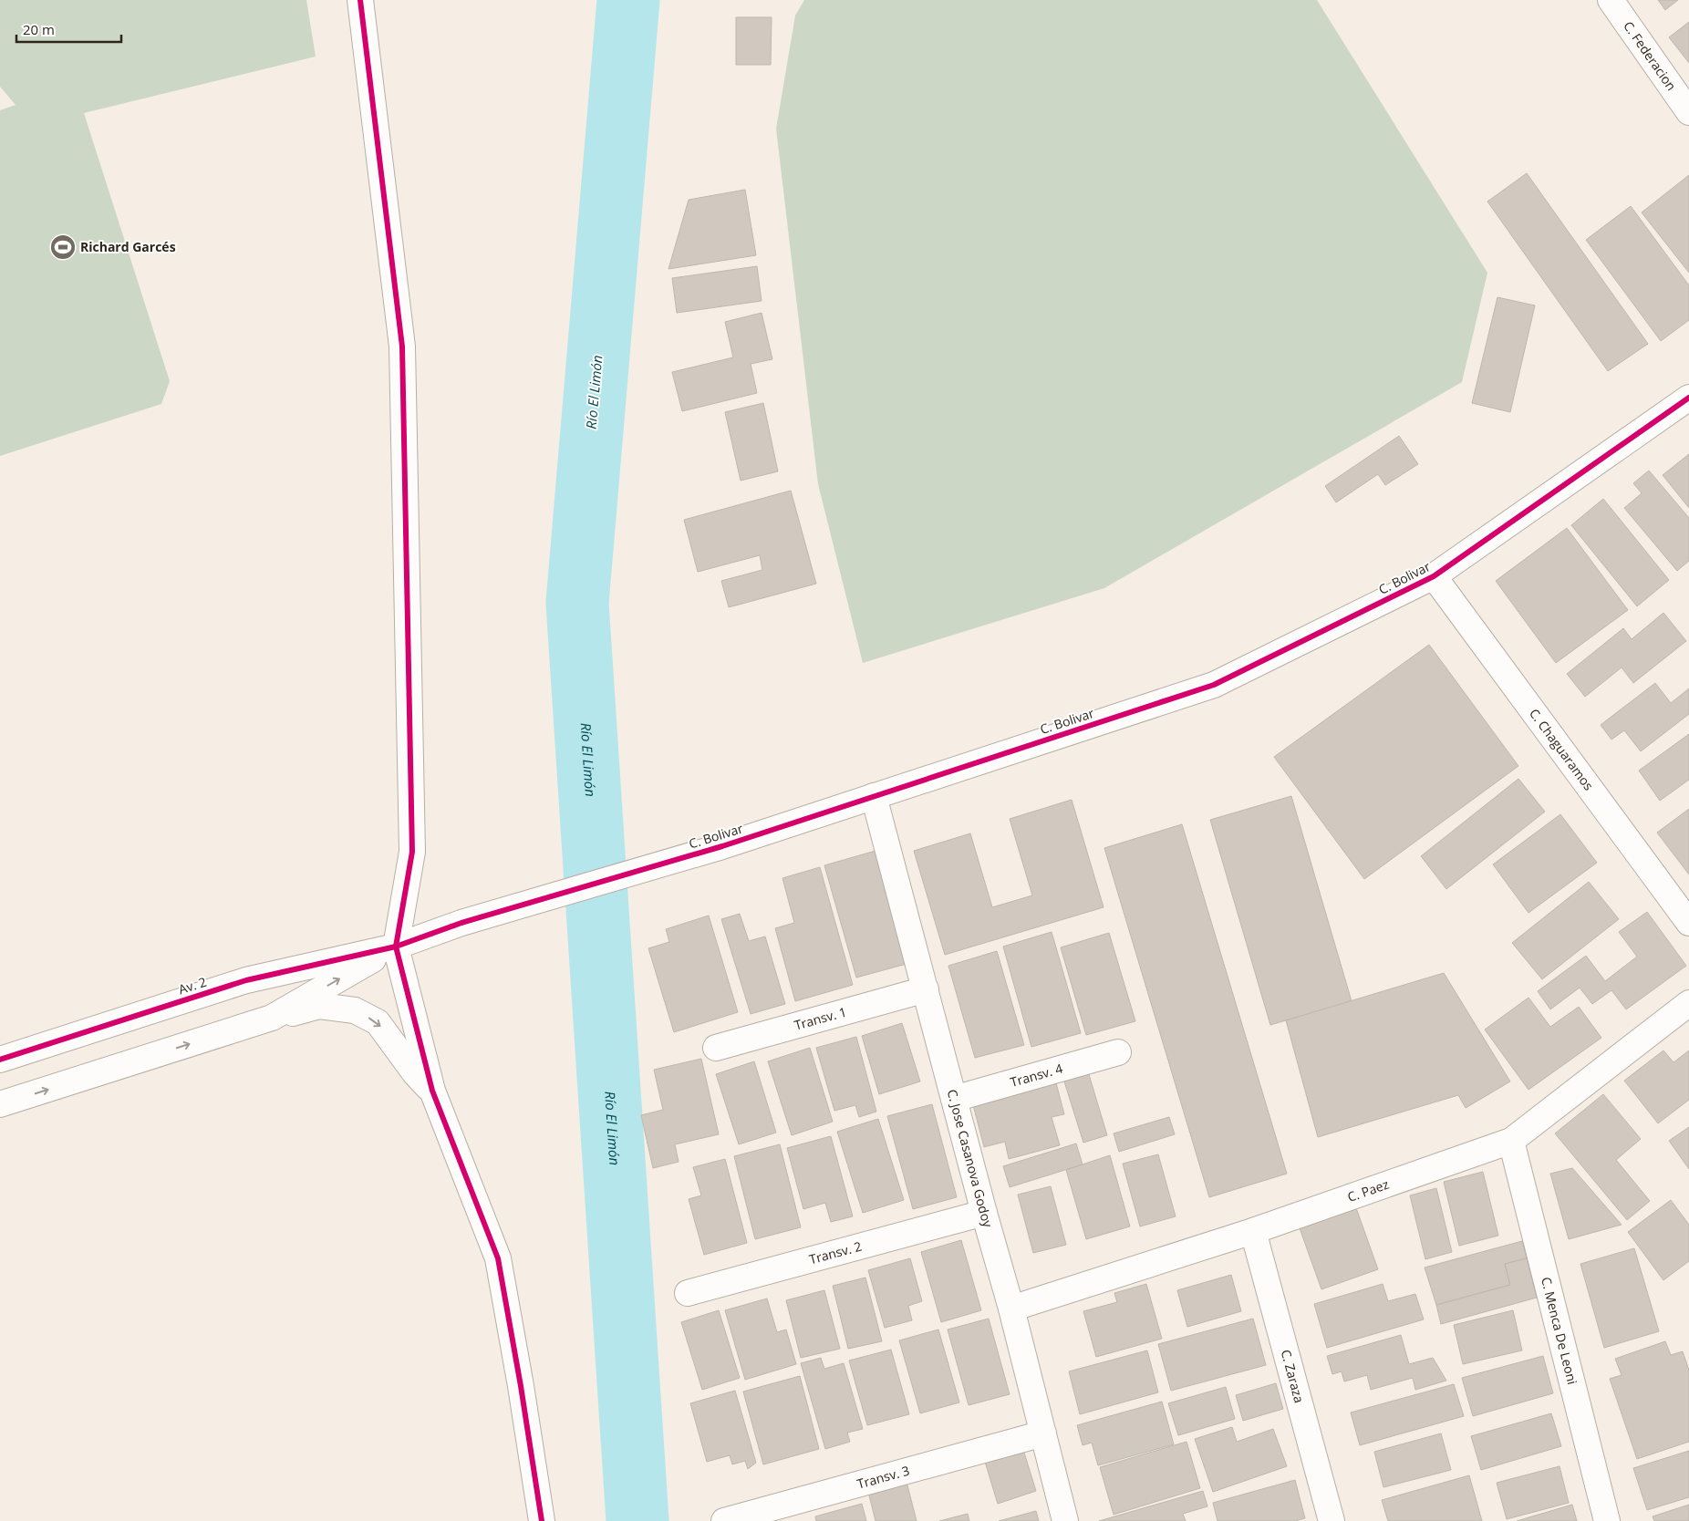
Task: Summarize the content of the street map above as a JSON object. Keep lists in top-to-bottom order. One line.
{"streets":{"street":["C. Federacion","C. Bolivar","C. Chaguaramos","Av. 2","Transv. 1","Transv. 4","C. Jose Casanova Godoy","C. Paez","Transv. 2","C. Menca De Leoni","C. Zaraza","Transv. 3"]},"crossings":[["C. Bolivar","C. Chaguaramos"],["C. Bolivar","Av. 2"],["C. Bolivar","C. Jose Casanova Godoy"],["Transv. 1","C. Jose Casanova Godoy"],["Transv. 4","C. Jose Casanova Godoy"],["C. Jose Casanova Godoy","C. Paez"],["C. Jose Casanova Godoy","Transv. 2"],["C. Jose Casanova Godoy","Transv. 3"],["C. Paez","C. Menca De Leoni"],["C. Paez","C. Zaraza"]],"water":["Río El Limón"],"places":{"sports":["Richard Garcés"]},"scale_bar":"20 m"}
